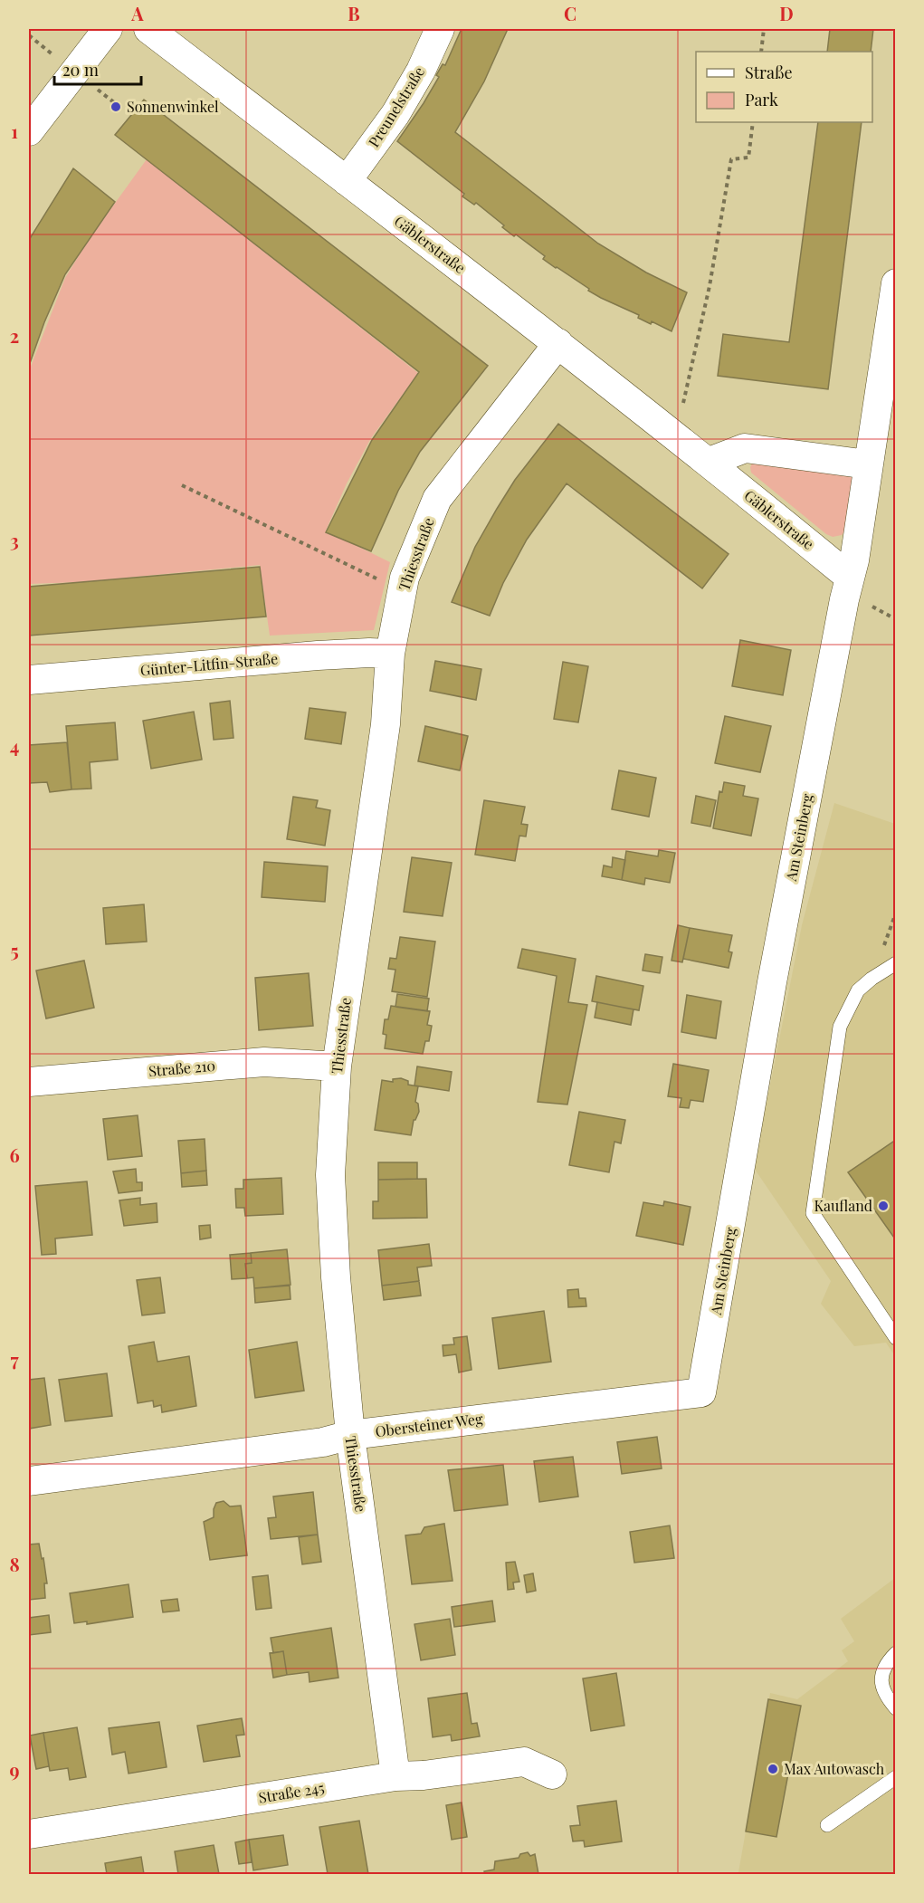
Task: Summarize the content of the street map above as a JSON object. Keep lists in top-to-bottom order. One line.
{"streets":{"street":["Preunelstraße","Gäblerstraße","Thiesstraße","Günter-Litfin-Straße","Am Steinberg","Straße 210","Obersteiner Weg","Straße 245"]},"crossings":[["Preunelstraße","Gäblerstraße"],["Gäblerstraße","Thiesstraße"],["Gäblerstraße","Am Steinberg"],["Thiesstraße","Günter-Litfin-Straße"],["Thiesstraße","Straße 210"],["Thiesstraße","Obersteiner Weg"],["Thiesstraße","Straße 245"],["Am Steinberg","Obersteiner Weg"]],"places":["Sonnenwinkel","Kaufland","Max Autowasch"],"legend":["Straße","Park"],"scale_bar":"20 m","grid":{"columns":["A","B","C","D"],"rows":["1","2","3","4","5","6","7","8","9"]}}
